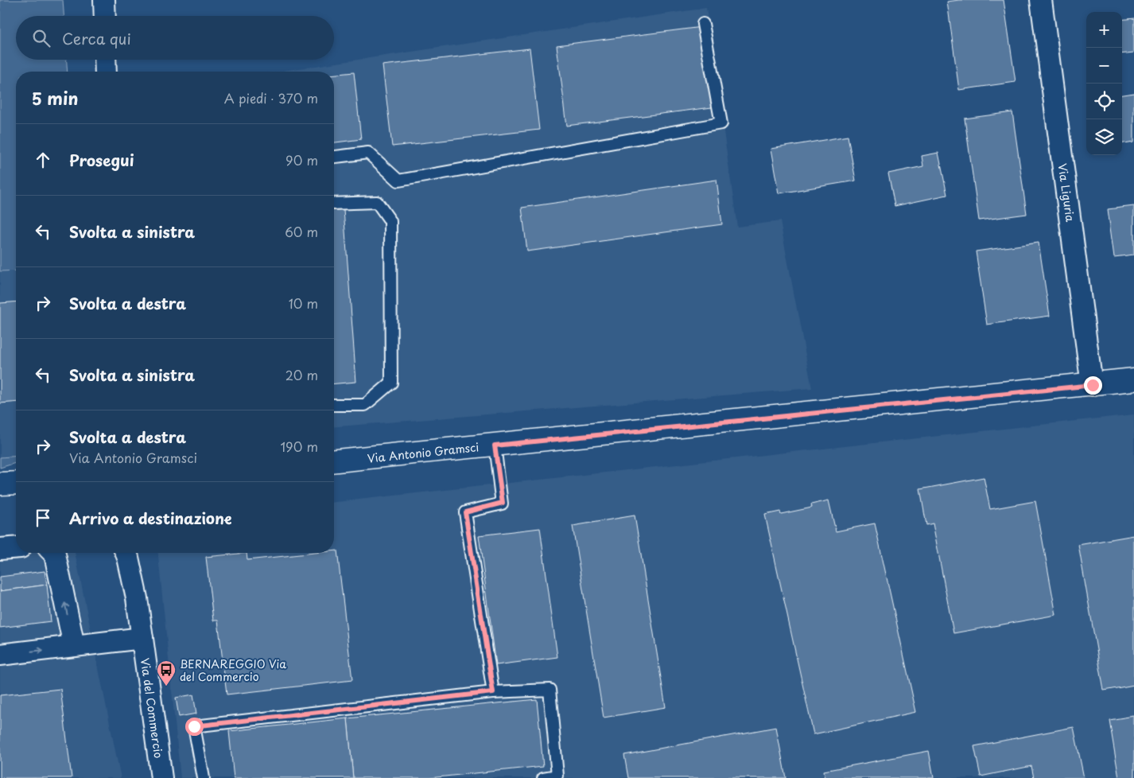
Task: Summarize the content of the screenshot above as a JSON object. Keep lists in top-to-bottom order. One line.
{"streets":{"street":["Via Liguria","Via Antonio Gramsci","Via del Commercio"]},"crossings":[["Via Liguria","Via Antonio Gramsci"]],"places":{"bus stop":["BERNAREGGIO Via del Commercio"]},"page":{"map_buttons":["+","−"],"search":"Cerca qui","heading":["5 min","A piedi · 370 m"],"list":[["Prosegui","90 m"],["Svolta a sinistra","60 m"],["Svolta a destra","10 m"],["Svolta a sinistra","20 m"],["Svolta a destra","Via Antonio Gramsci","190 m"],"Arrivo a destinazione"]}}
